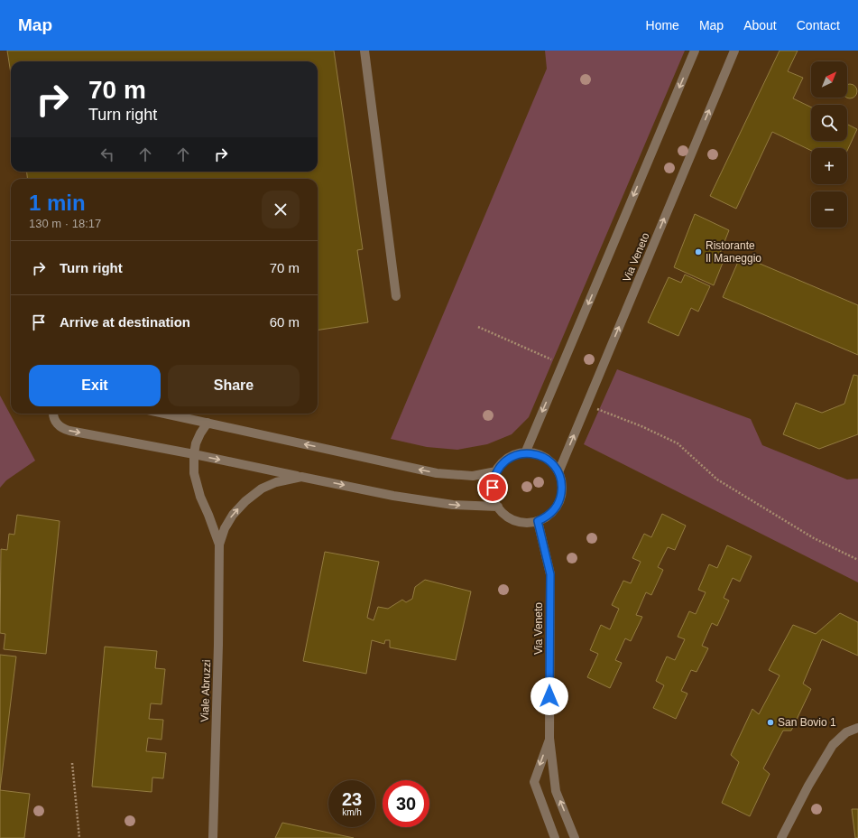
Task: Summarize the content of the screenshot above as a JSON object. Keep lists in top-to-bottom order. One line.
{"streets":{"street":["Via Veneto","Viale Abruzzi"]},"places":["Ristorante Il Maneggio","San Bovio 1"],"north":"top right","page":{"header":"Map","nav":["Home","Map","About","Contact"],"map_buttons":["+","−"],"turn":["70 m","Turn right"],"heading":["1 min","130 m · 18:17"],"list":[{"name":"Turn right","value":"70 m"},{"name":"Arrive at destination","value":"60 m"}],"buttons":["Exit","Share"],"speed":"23 km/h","limit":"30"}}
